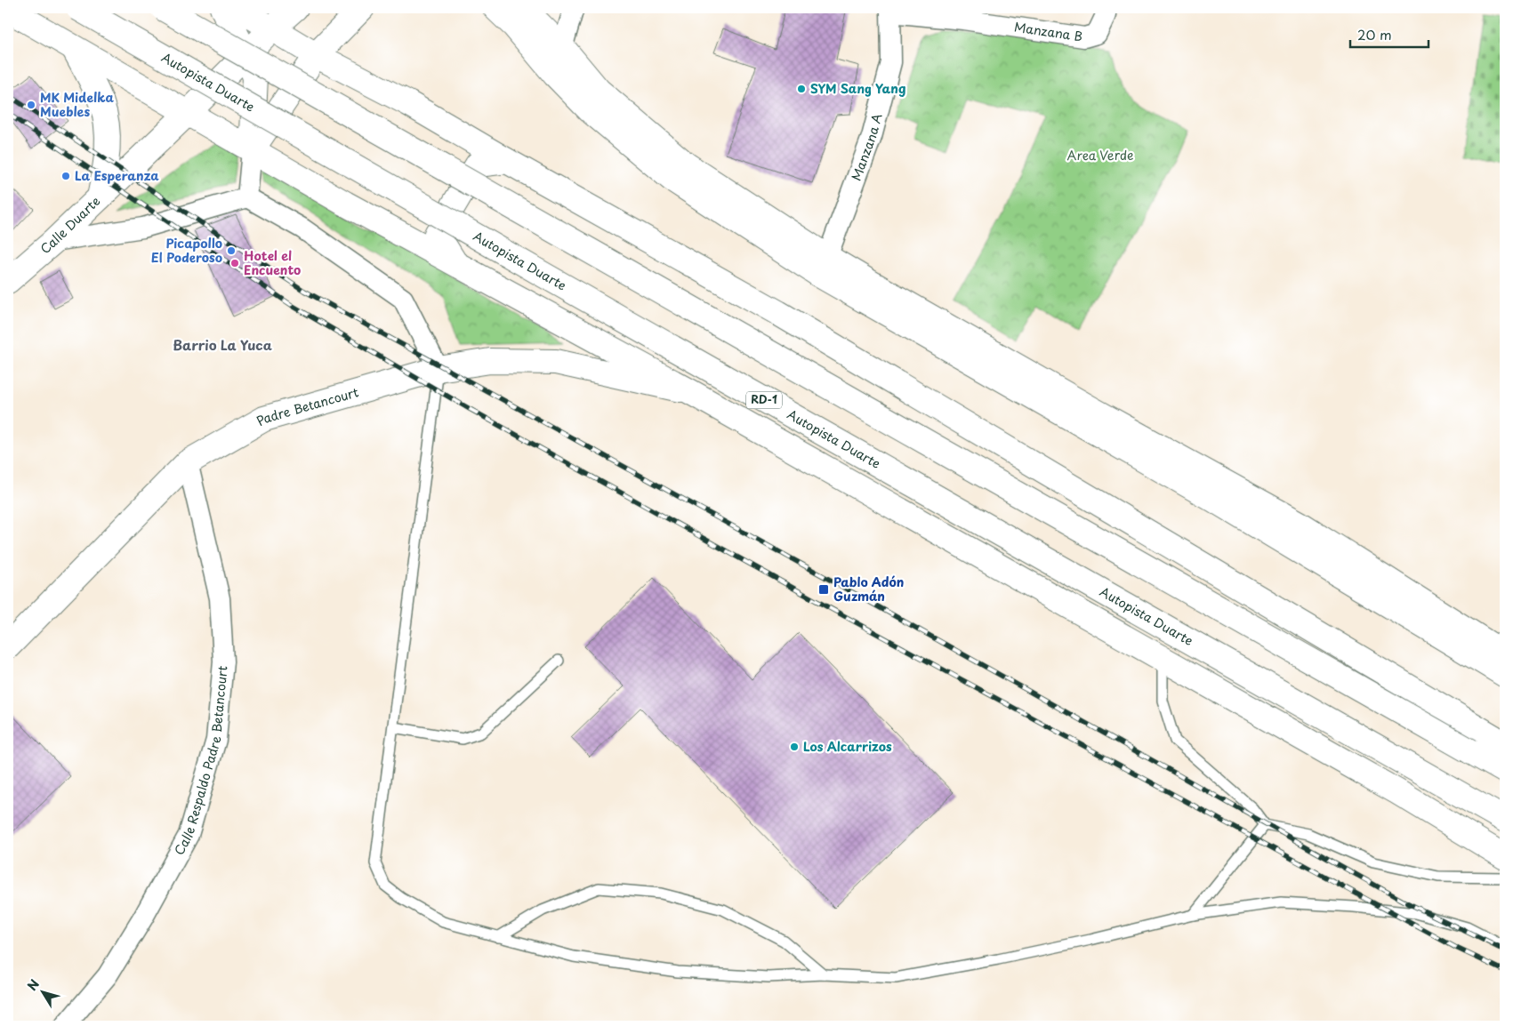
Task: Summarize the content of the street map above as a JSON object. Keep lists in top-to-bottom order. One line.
{"streets":{"main road":["Autopista Duarte","Calle Duarte","RD-1","Padre Betancourt"],"street":["Manzana B","Manzana A","Calle Respaldo Padre Betancourt"]},"crossings":[["Manzana B","Manzana A"],["Padre Betancourt","Calle Respaldo Padre Betancourt"]],"districts":["Barrio La Yuca"],"parks":["Area Verde"],"places":{"other":["SYM Sang Yang","MK Midelka Muebles","La Esperanza","Picapollo El Poderoso","Hotel el Encuento","Los Alcarrizos"],"transit":["Pablo Adón Guzmán"]},"scale_bar":"20 m","north":"top left"}
